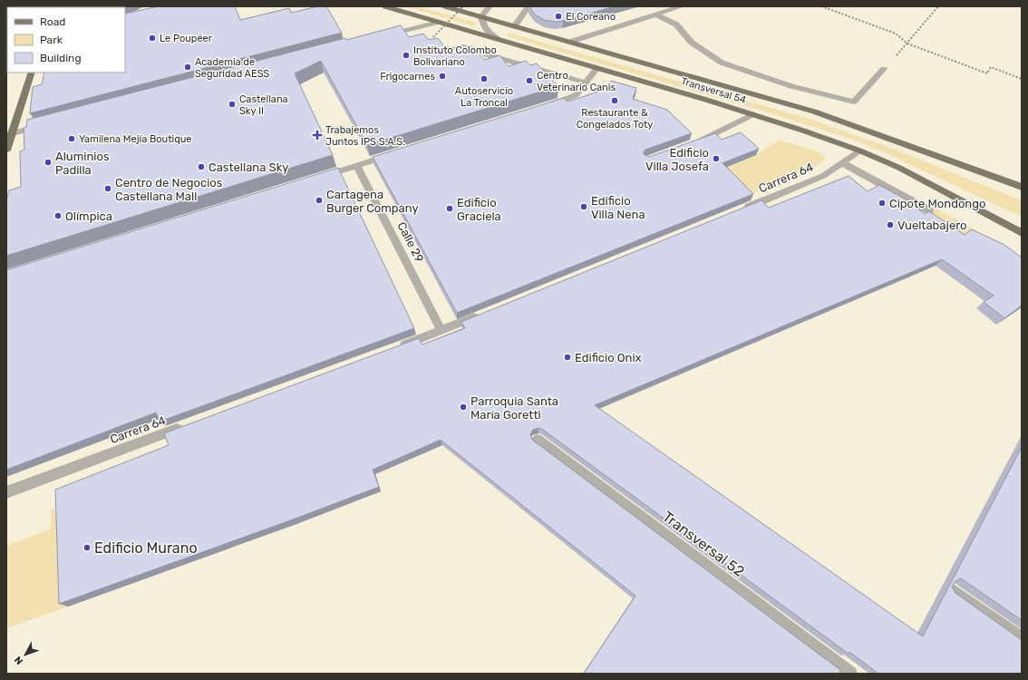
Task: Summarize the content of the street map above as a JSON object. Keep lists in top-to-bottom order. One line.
{"streets":{"main road":["Transversal 54"],"street":["Carrera 64","Calle 29","Transversal 52"]},"crossings":[["Transversal 54","Carrera 64"]],"places":{"other":["El Coreano","Le Poupéer","Instituto Colombo Bolivariano","Academia de Seguridad AESS","Frigocarnes","Autoservicio La Troncal","Centro Veterinario Canis","Restaurante & Congelados Toty","Castellana Sky II","Yamilena Mejía Boutique","Edificio Villa Josefa","Aluminios Padilla","Castellana Sky","Centro de Negocios Castellana Mall","Cartagena Burger Company","Cipote Mondongo","Edificio Villa Nena","Edificio Graciela","Olímpica","Vueltabajero","Edificio Onix","Parroquia Santa María Goretti","Edificio Murano"],"health":["Trabajemos Juntos IPS S.A.S."]},"legend":["Road","Park","Building"],"north":"bottom left"}
